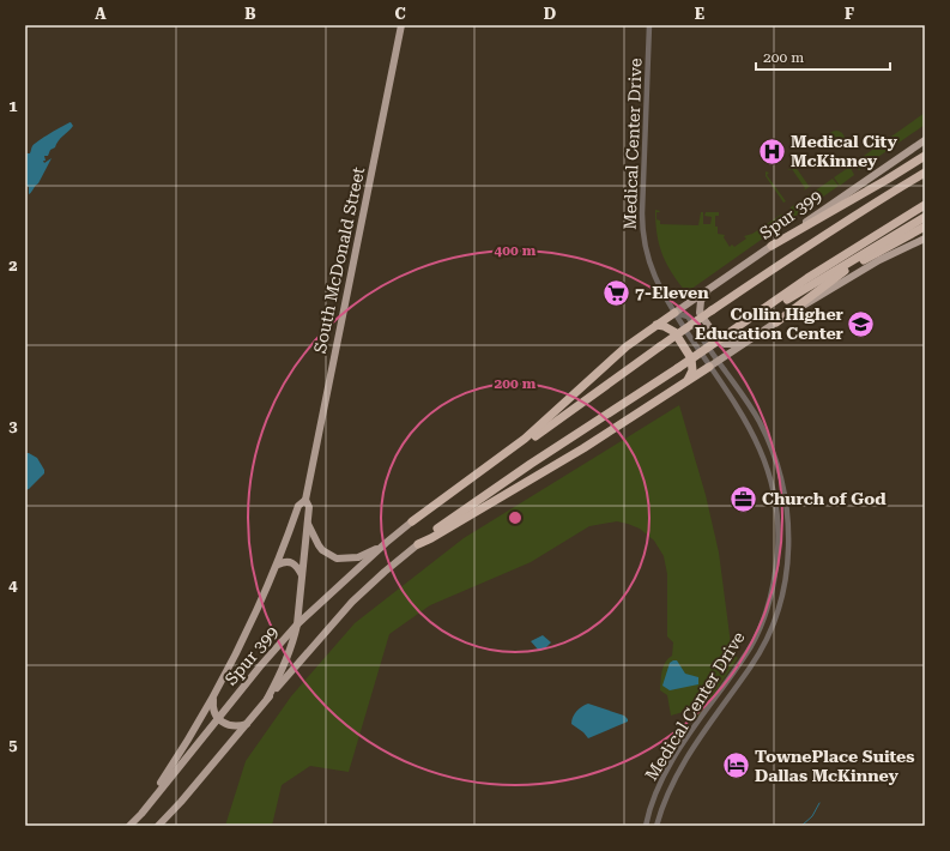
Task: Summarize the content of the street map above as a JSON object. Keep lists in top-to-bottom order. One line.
{"streets":{"main road":["Spur 399","South McDonald Street"],"street":["Medical Center Drive"]},"crossings":[["Medical Center Drive","Spur 399"],["Spur 399","South McDonald Street"]],"places":{"hospital":["Medical City McKinney"],"supermarket":["7-Eleven"],"school or university":["Collin Higher Education Center"],"office":["Church of God"],"hotel":["TownePlace Suites Dallas McKinney"]},"scale_bar":"200 m","grid":{"columns":["A","B","C","D","E","F"],"rows":["1","2","3","4","5"]},"rings":["400 m","200 m"]}
